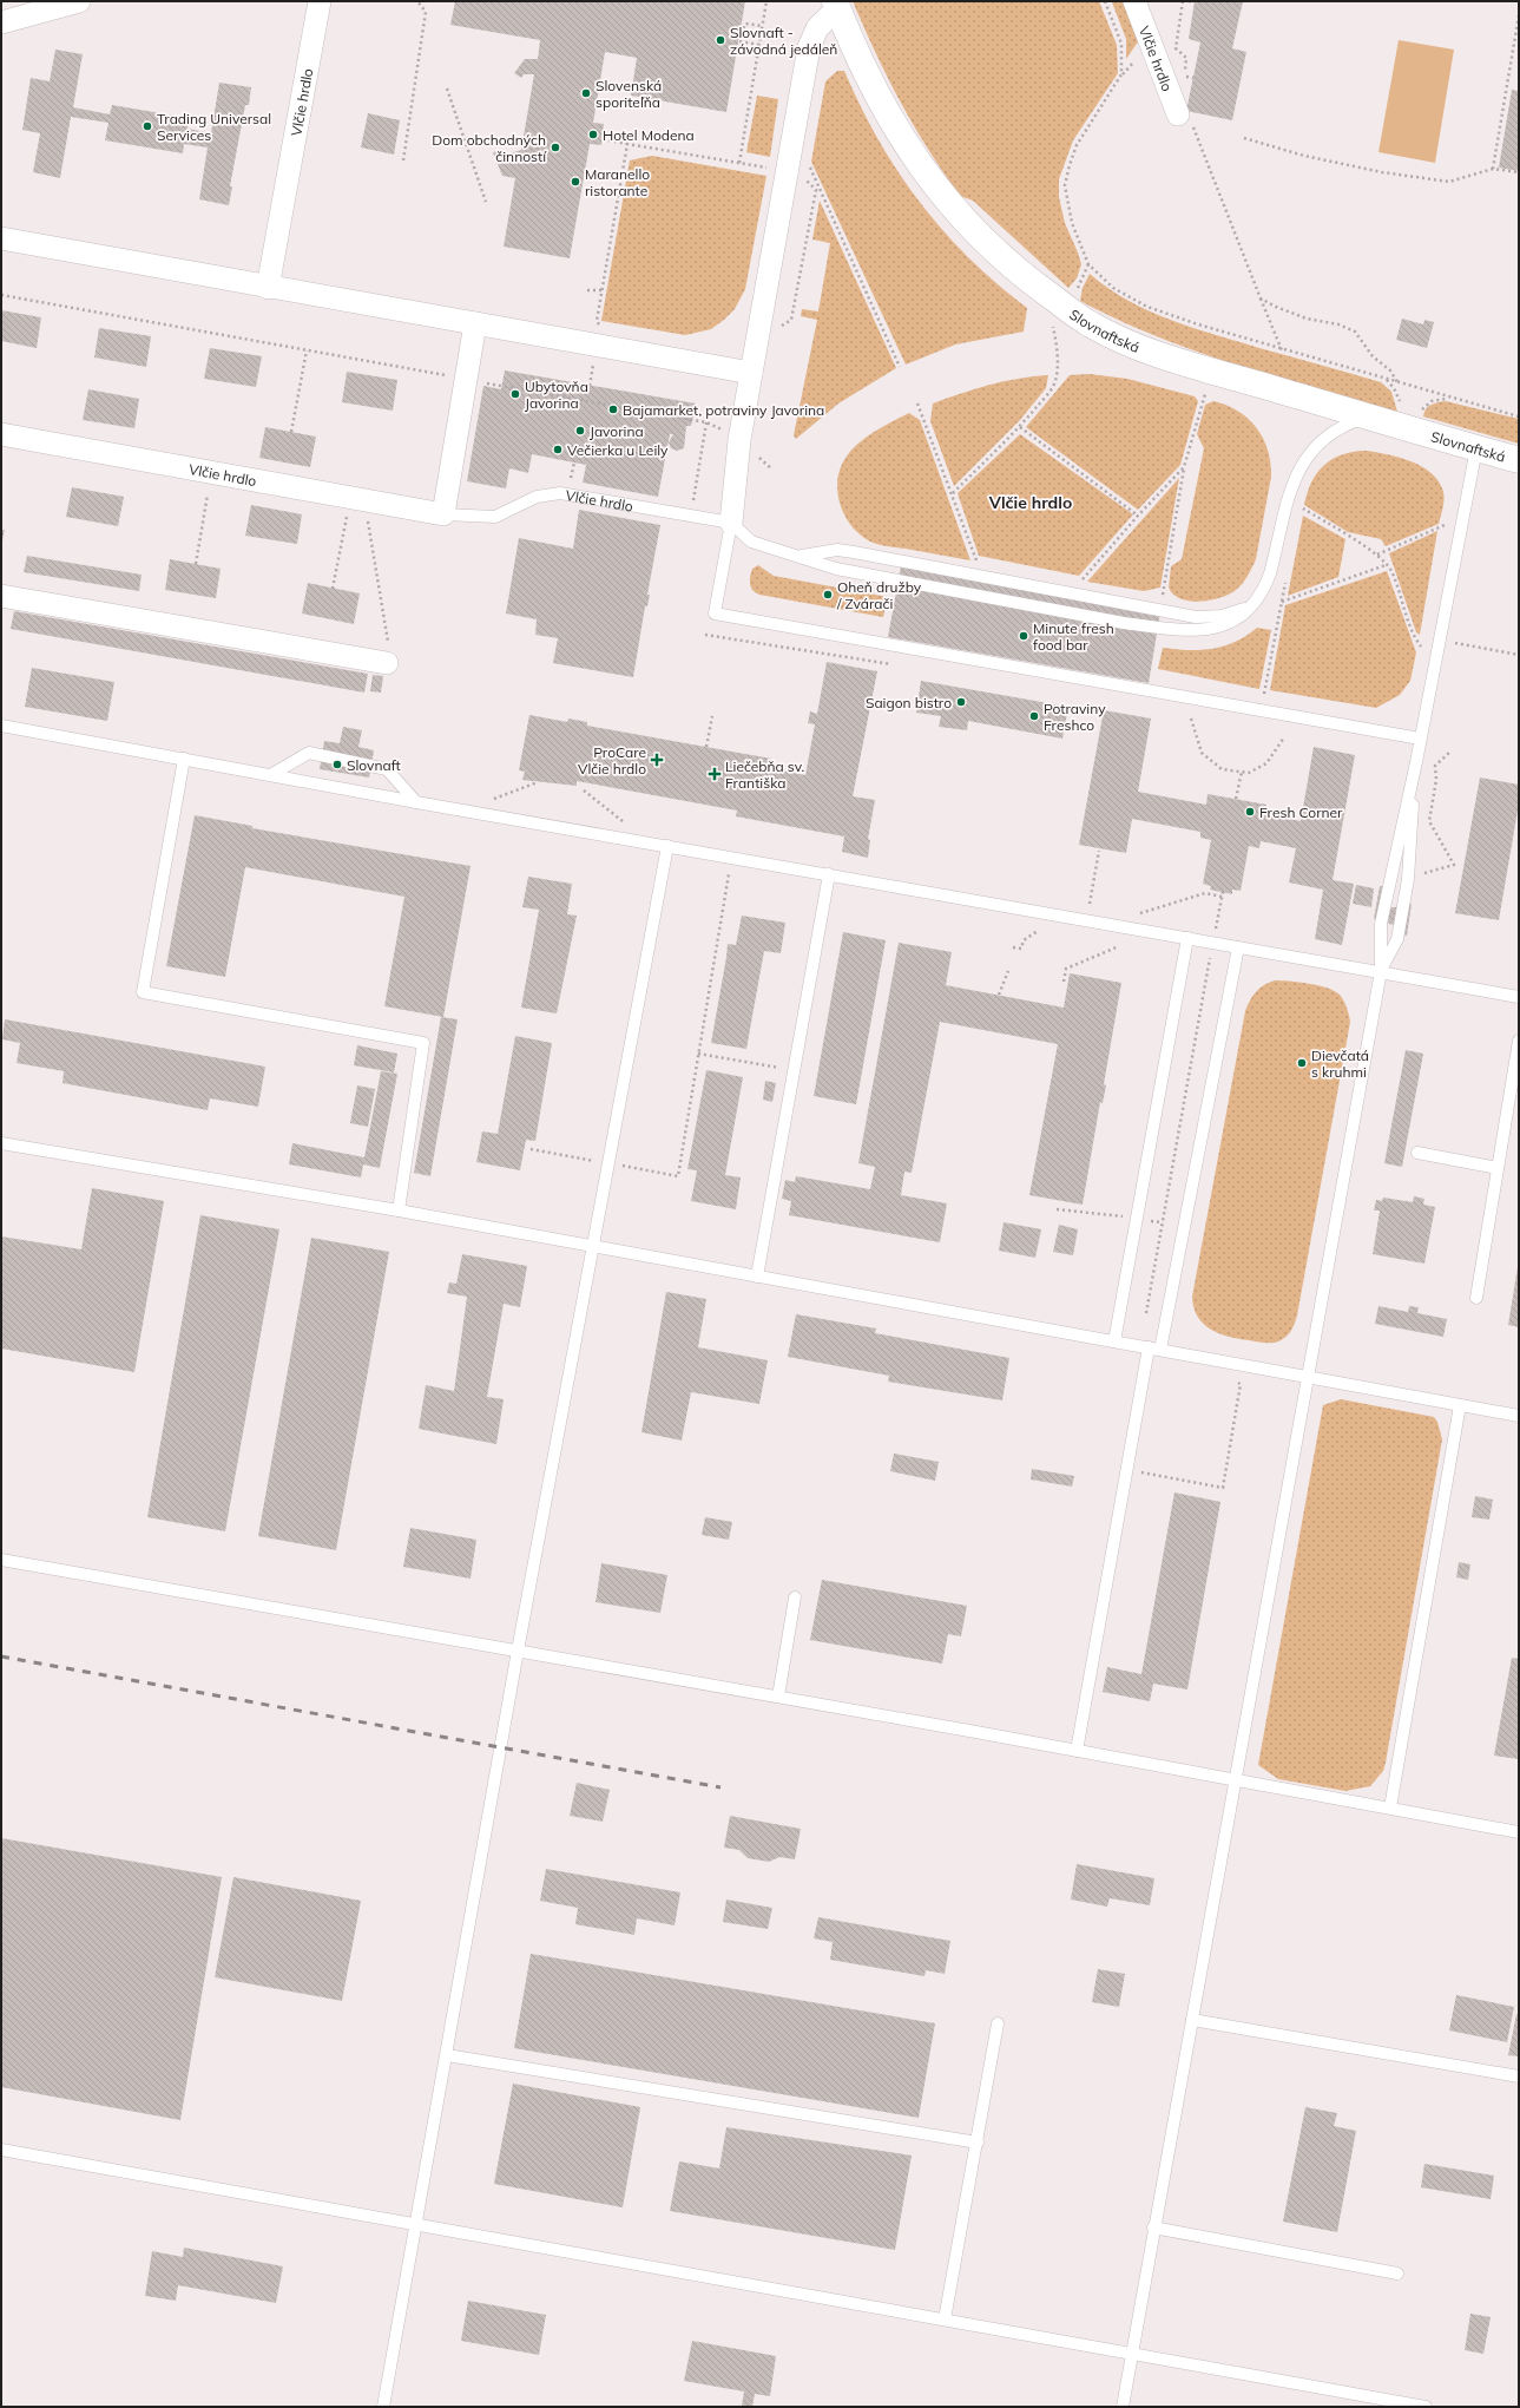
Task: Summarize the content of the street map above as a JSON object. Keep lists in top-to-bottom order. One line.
{"streets":{"main road":["Slovnaftská"],"street":["Vlčie hrdlo"]},"districts":["Vlčie hrdlo"],"places":{"other":["Slovnaft - závodná jedáleň","Slovenská sporiteľňa","Trading Universal Services","Hotel Modena","Dom obchodných činností","Maranello ristorante","Ubytovňa Javorina","Bajamarket, potraviny Javorina","Javorina","Večierka u Leily","Oheň družby / Zvárači","Minute fresh food bar","Saigon bistro","Potraviny Freshco","Slovnaft","Fresh Corner","Dievčatá s kruhmi"],"health":["ProCare Vlčie hrdlo","Liečebňa sv. Františka"]}}
